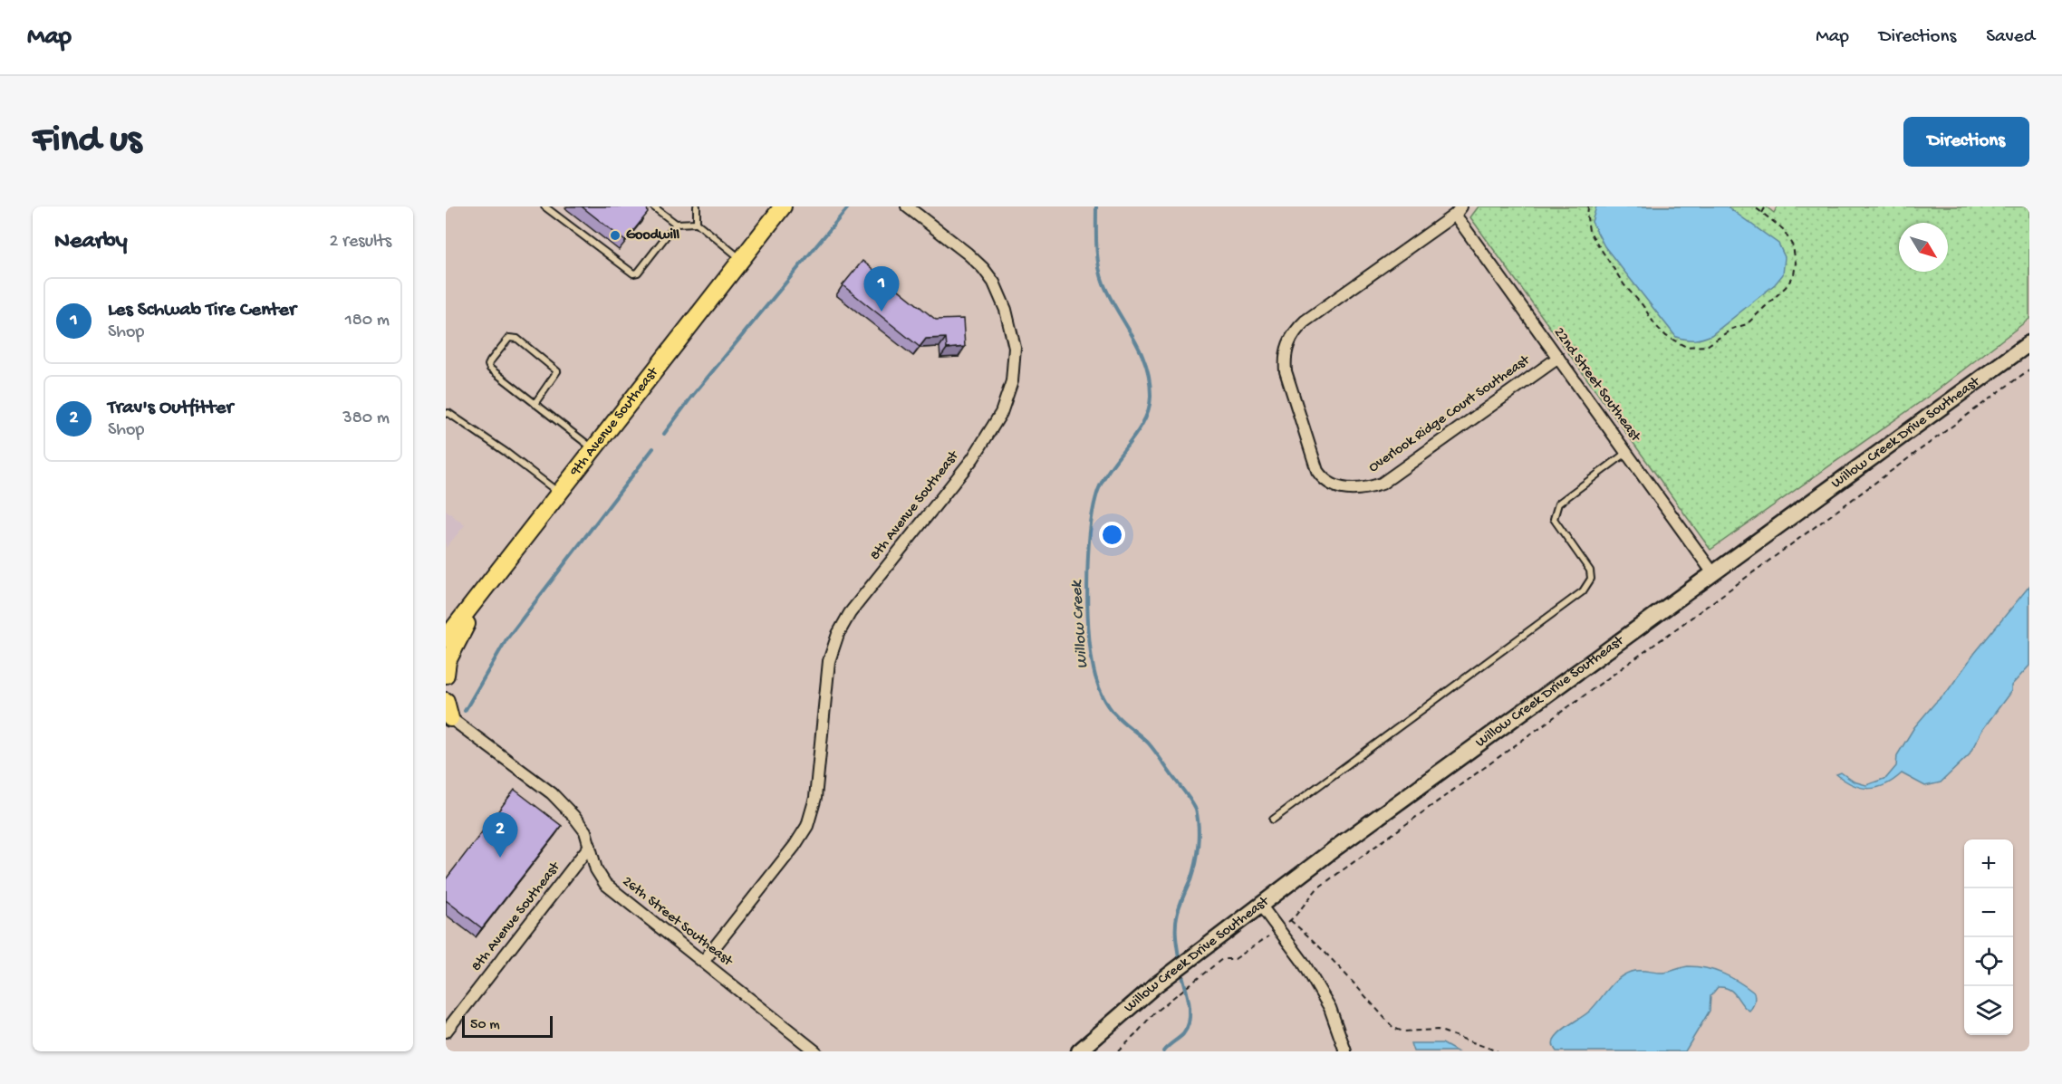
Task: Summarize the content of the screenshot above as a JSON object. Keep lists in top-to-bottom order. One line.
{"streets":{"main road":["9th Avenue Southeast","Willow Creek Drive Southeast"],"street":["22nd Street Southeast","Overlook Ridge Court Southeast","8th Avenue Southeast","26th Street Southeast"]},"crossings":[["22nd Street Southeast","Overlook Ridge Court Southeast"],["22nd Street Southeast","Willow Creek Drive Southeast"],["8th Avenue Southeast","26th Street Southeast"]],"water":["Willow Creek"],"places":["Goodwill"],"scale_bar":"50 m","north":"bottom right","page":{"header":"Map","nav":["Map","Directions","Saved"],"buttons":"Directions","title":"Find us","heading":["Nearby","2 results"],"pins":["1","2"],"list":[{"mark":"1","name":"Les Schwab Tire Center","note":"Shop","value":"180 m"},{"mark":"2","name":"Trav's Outfitter","note":"Shop","value":"380 m"}],"map_buttons":["+","−"],"scale":"50 m"}}
